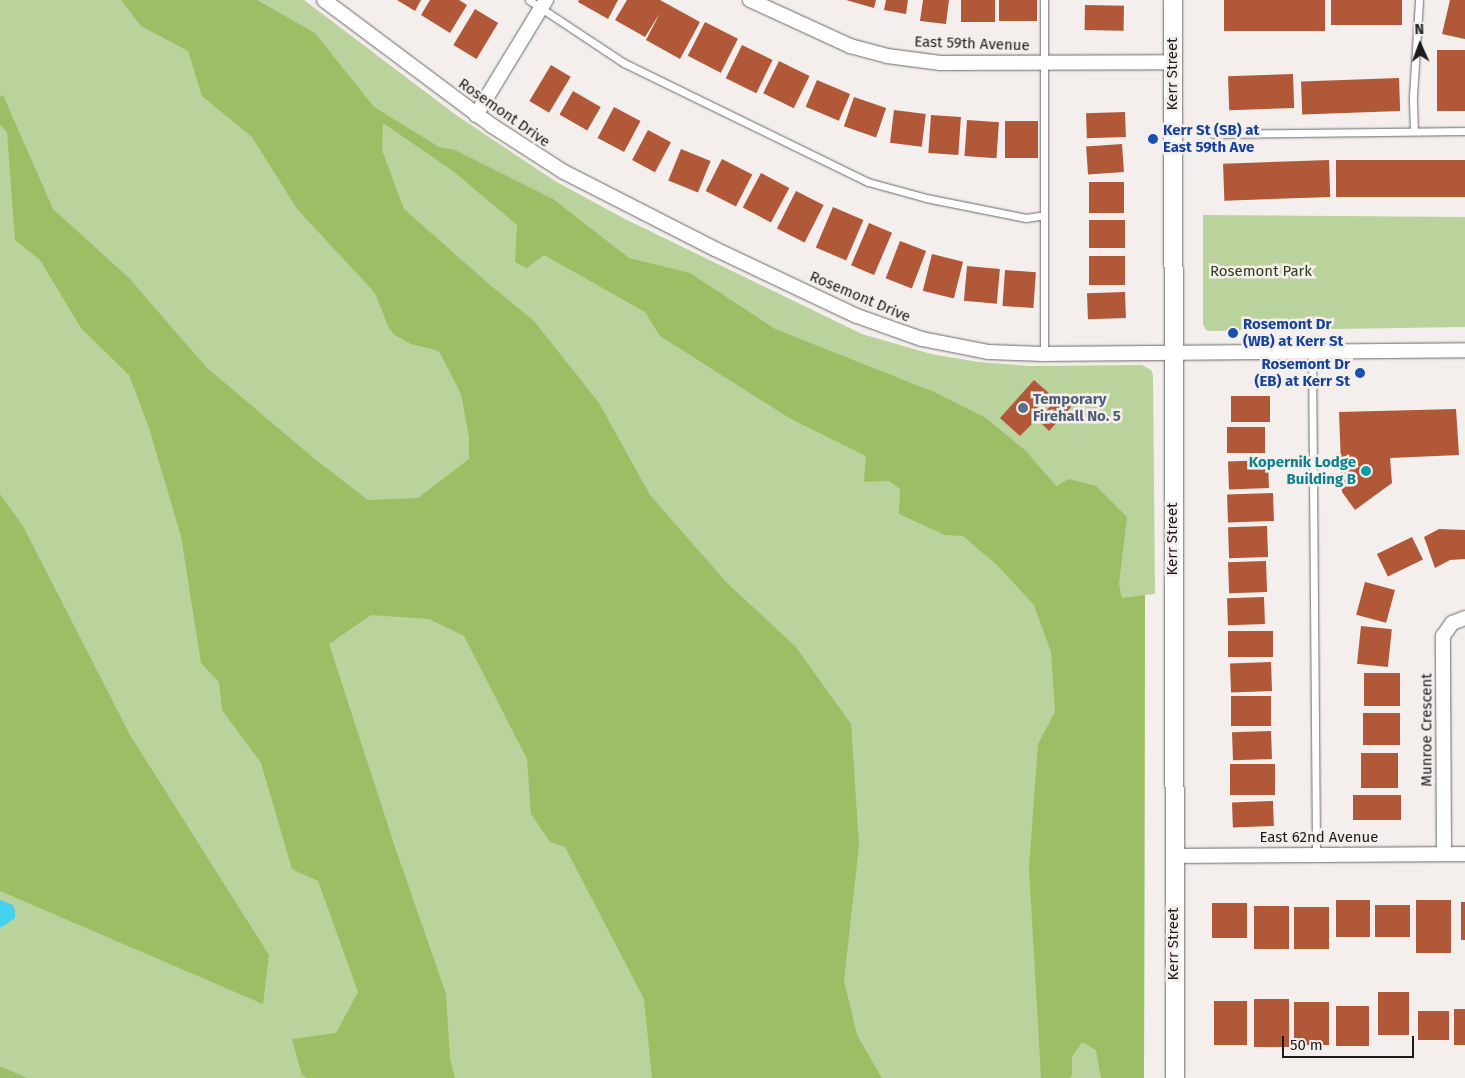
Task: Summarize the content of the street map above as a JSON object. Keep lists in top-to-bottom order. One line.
{"streets":{"street":["East 59th Avenue","Kerr Street","Rosemont Drive","Munroe Crescent","East 62nd Avenue"]},"crossings":[["East 59th Avenue","Kerr Street"],["Kerr Street","Rosemont Drive"],["Kerr Street","East 62nd Avenue"],["Munroe Crescent","East 62nd Avenue"]],"parks":["Rosemont Park"],"places":["Kerr St (SB) at East 59th Ave","Rosemont Dr (WB) at Kerr St","Rosemont Dr (EB) at Kerr St","Temporary Firehall No. 5","Kopernik Lodge Building B"],"scale_bar":"50 m","north":"top"}
